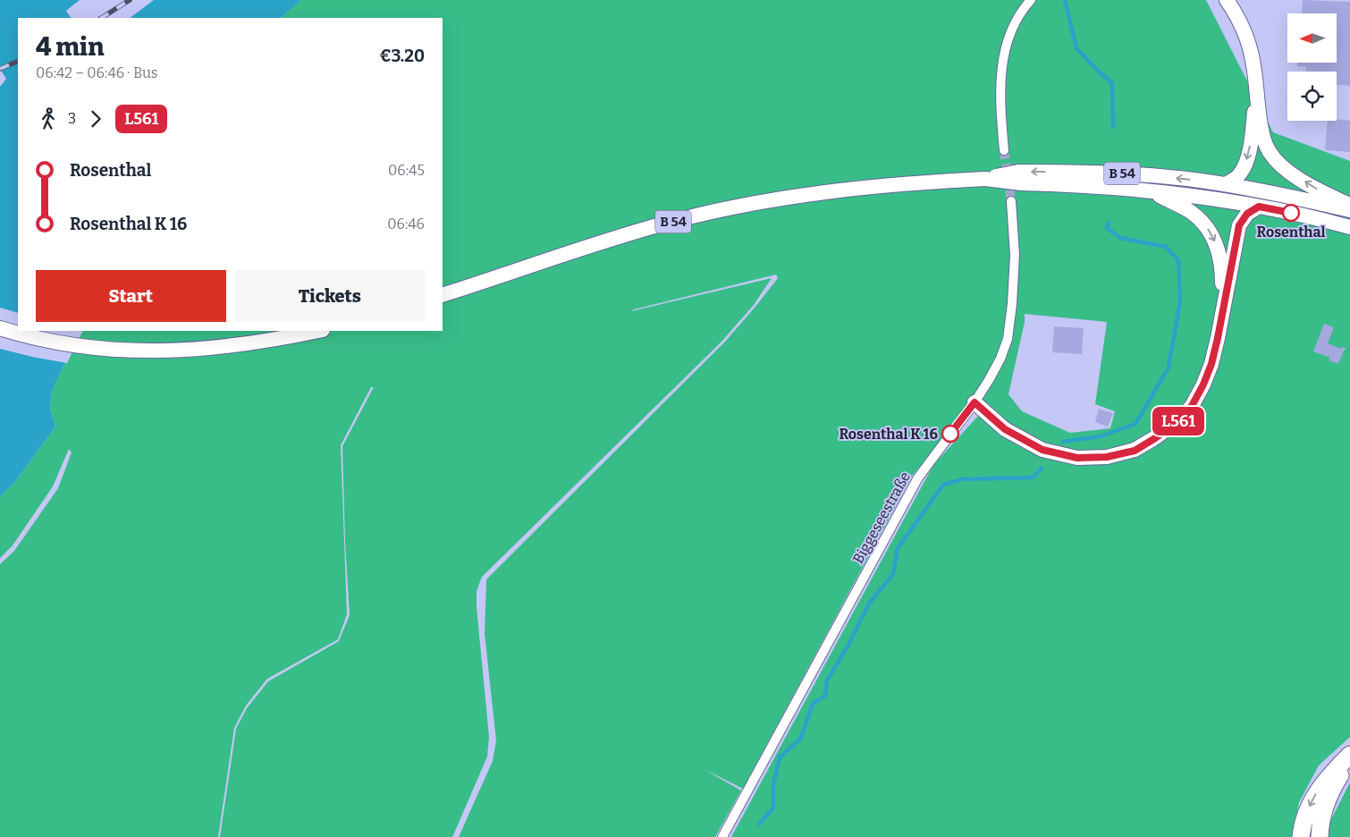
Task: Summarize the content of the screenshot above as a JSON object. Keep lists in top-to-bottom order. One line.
{"streets":{"main road":["B 54"],"street":["Biggeseestraße"]},"places":["Rosenthal","Rosenthal K 16"],"lines":["bus line L561"],"north":"left","page":{"on_map":"L561","heading":["4 min","06:42 – 06:46 · Bus","€3.20"],"legs":["3","L561"],"list":[{"name":"Rosenthal","value":"06:45"},{"name":"Rosenthal K 16","value":"06:46"}],"buttons":["Start","Tickets"]}}
